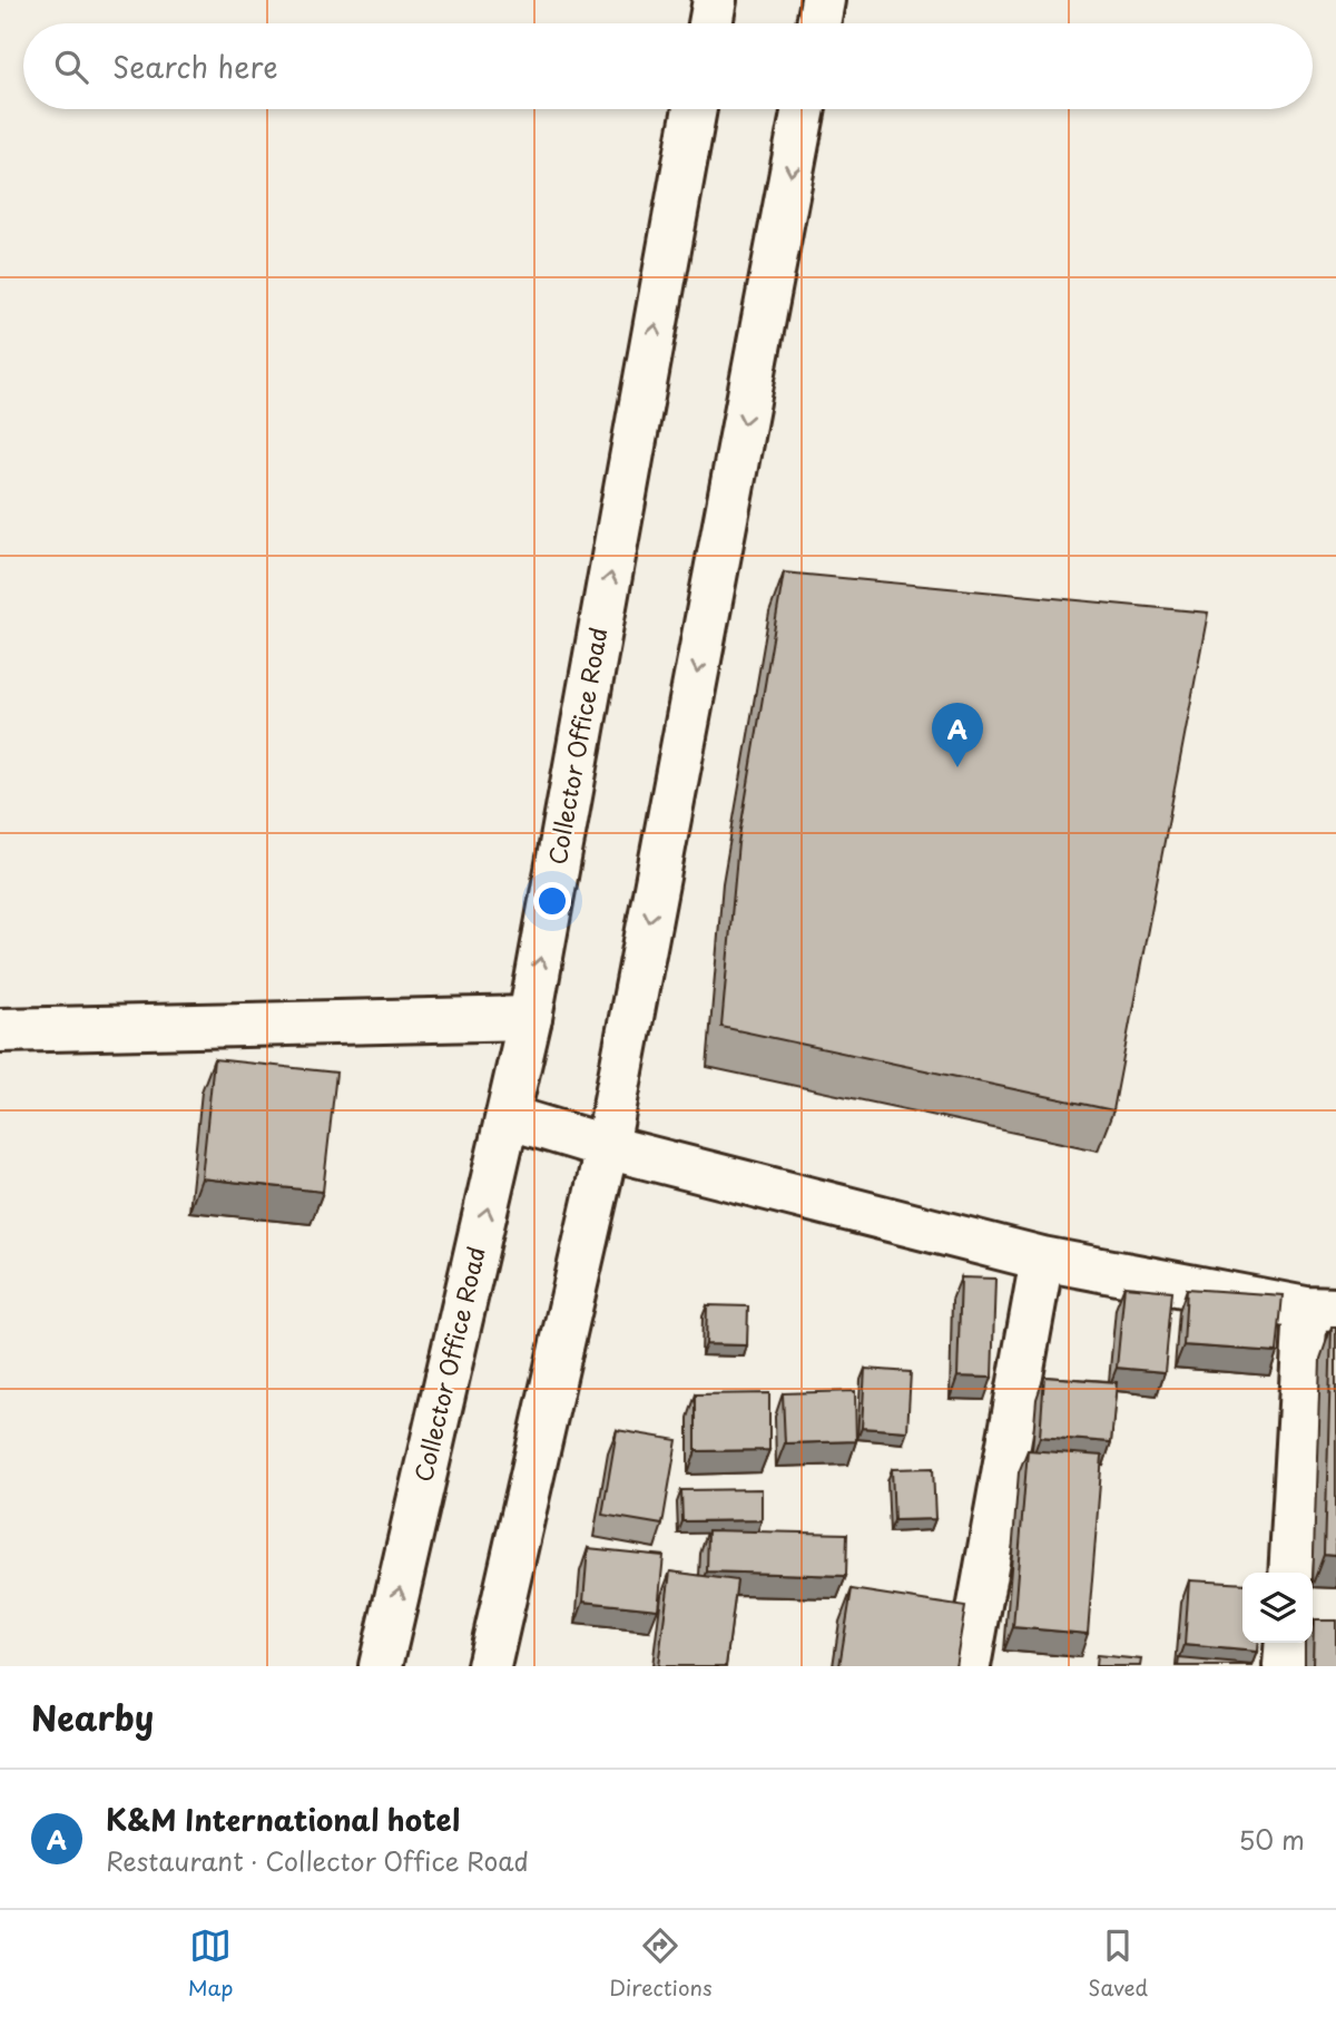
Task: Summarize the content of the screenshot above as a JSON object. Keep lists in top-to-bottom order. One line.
{"streets":{"street":["Collector Office Road"]},"page":{"search":"Search here","pins":"A","heading":"Nearby","list":[{"mark":"A","name":"K&M International hotel","note":"Restaurant · Collector Office Road","value":"50 m"}],"nav":["Map","Directions","Saved"]}}
